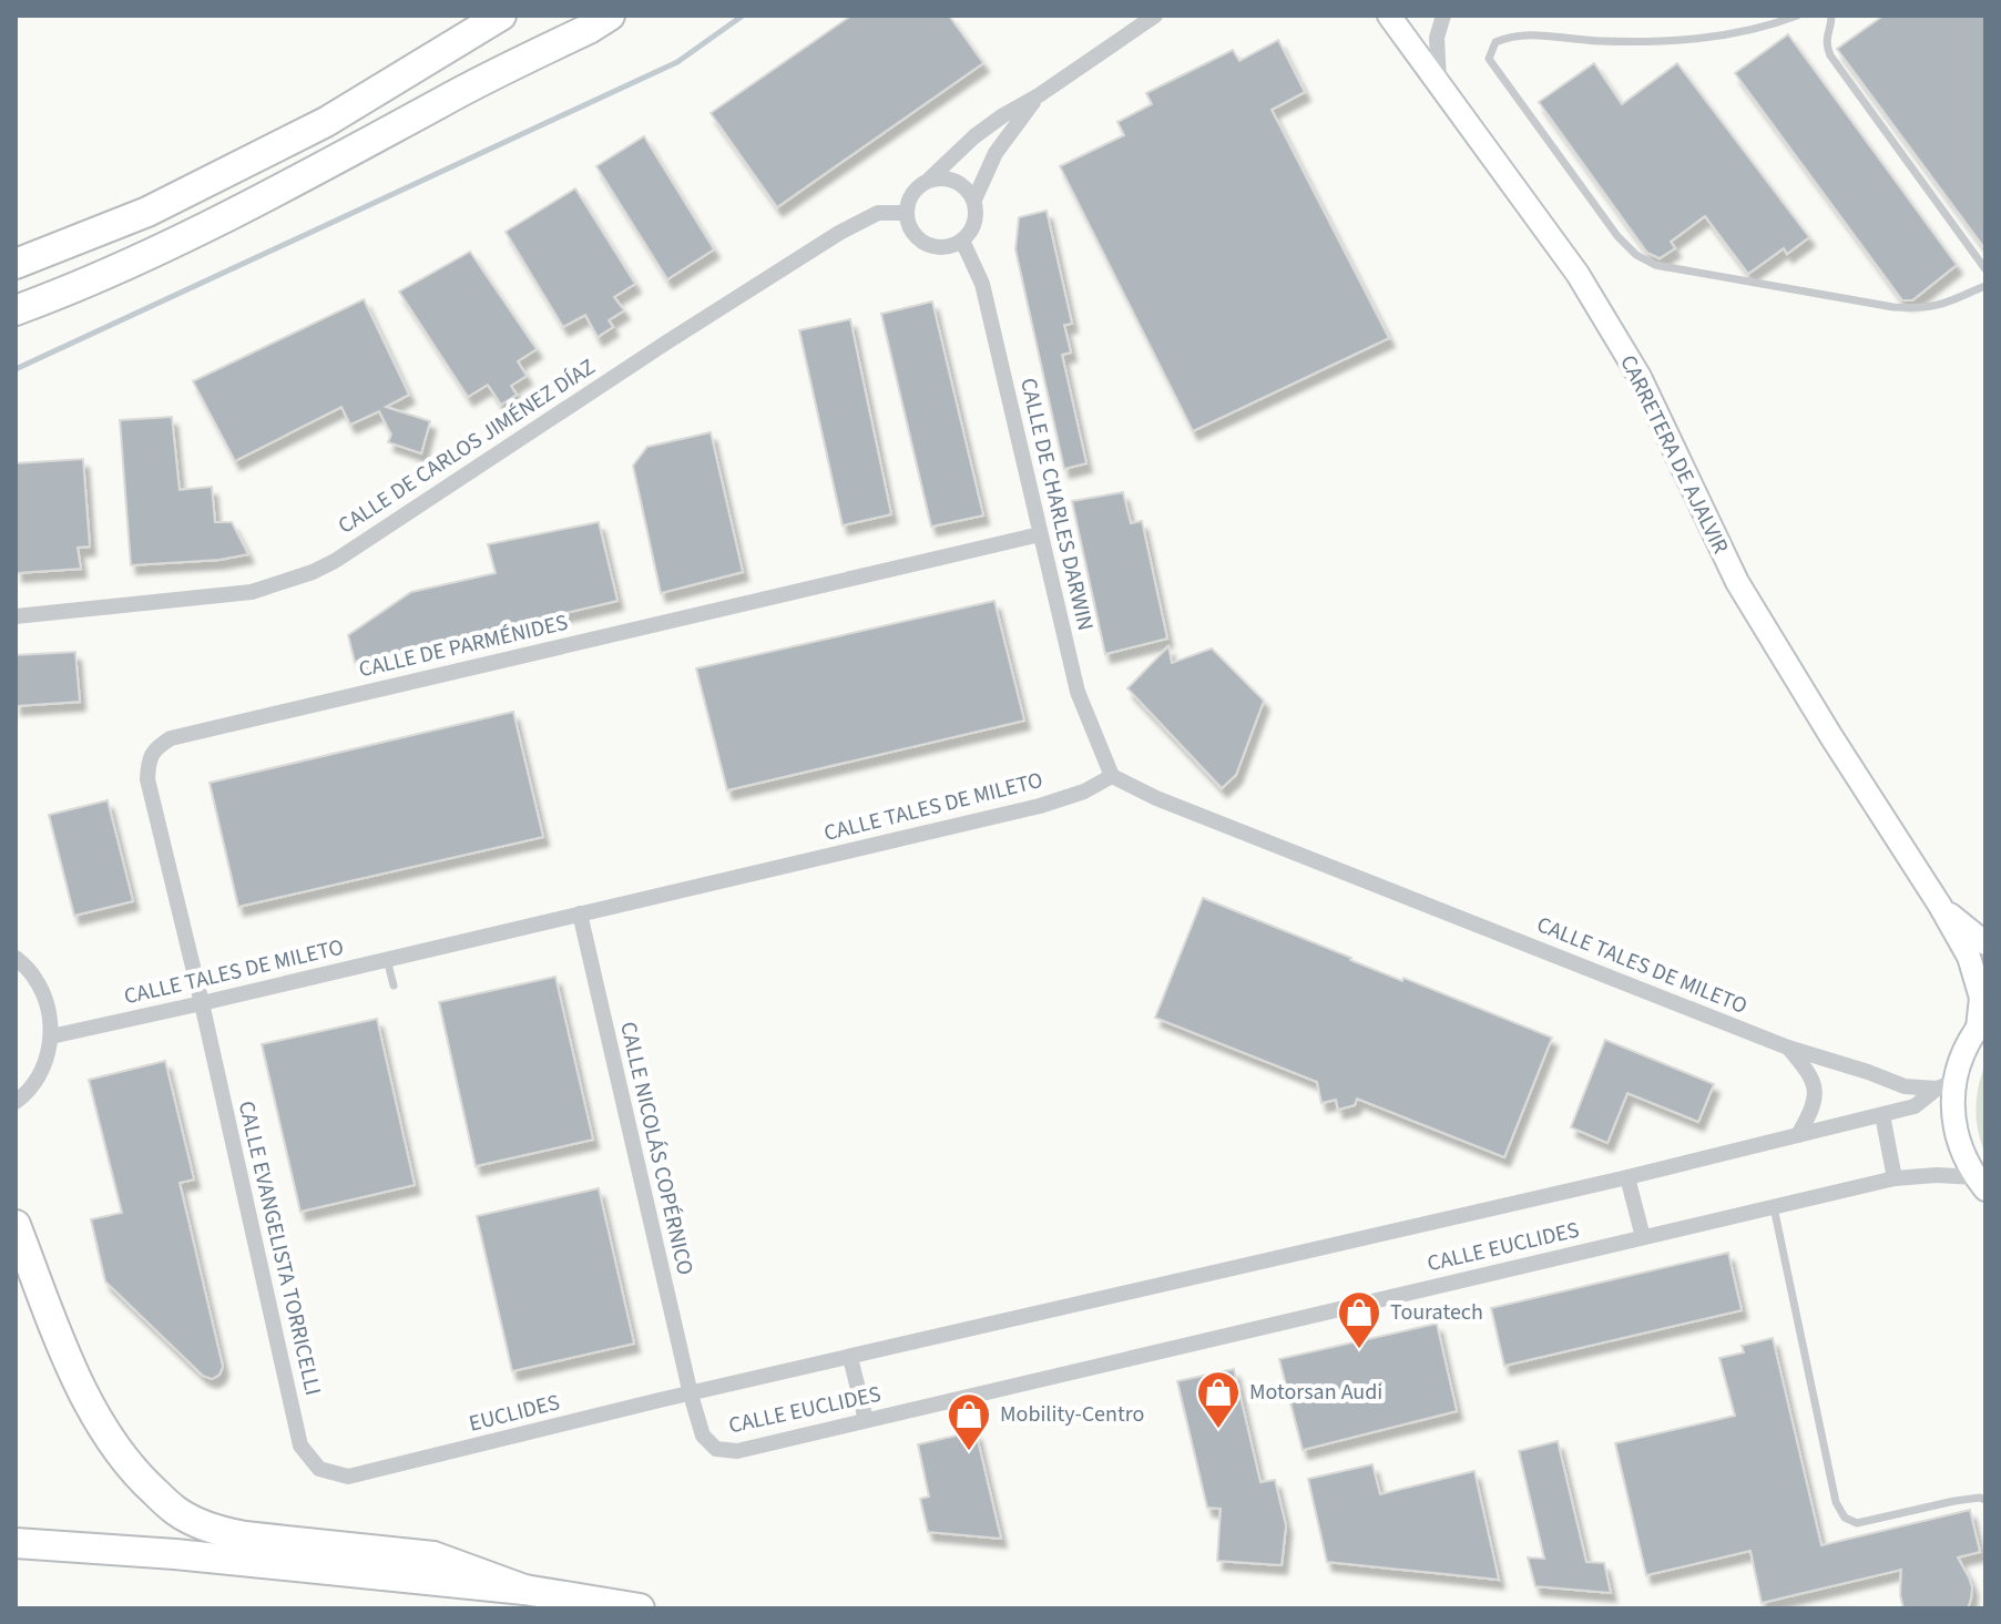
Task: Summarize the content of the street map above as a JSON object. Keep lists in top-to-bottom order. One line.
{"streets":{"street":["CALLE DE CARLOS JIMÉNEZ DÍAZ","CARRETERA DE AJALVIR","CALLE DE CHARLES DARWIN","CALLE DE PARMÉNIDES","CALLE TALES DE MILETO","CALLE NICOLÁS COPÉRNICO","CALLE EUCLIDES","CALLE EVANGELISTA TORRICELLI","EUCLIDES"]},"crossings":[["CALLE DE CARLOS JIMÉNEZ DÍAZ","CALLE DE CHARLES DARWIN"],["CALLE DE CHARLES DARWIN","CALLE DE PARMÉNIDES"],["CALLE DE CHARLES DARWIN","CALLE TALES DE MILETO"],["CALLE DE PARMÉNIDES","CALLE TALES DE MILETO"],["CALLE DE PARMÉNIDES","CALLE EVANGELISTA TORRICELLI"],["CALLE TALES DE MILETO","CALLE NICOLÁS COPÉRNICO"],["CALLE TALES DE MILETO","CALLE EUCLIDES"],["CALLE TALES DE MILETO","CALLE EVANGELISTA TORRICELLI"],["CALLE NICOLÁS COPÉRNICO","CALLE EUCLIDES"],["CALLE NICOLÁS COPÉRNICO","EUCLIDES"],["CALLE EUCLIDES","EUCLIDES"],["CALLE EVANGELISTA TORRICELLI","EUCLIDES"]],"places":{"shop":["Touratech","Motorsan Audi","Mobility-Centro"]}}
